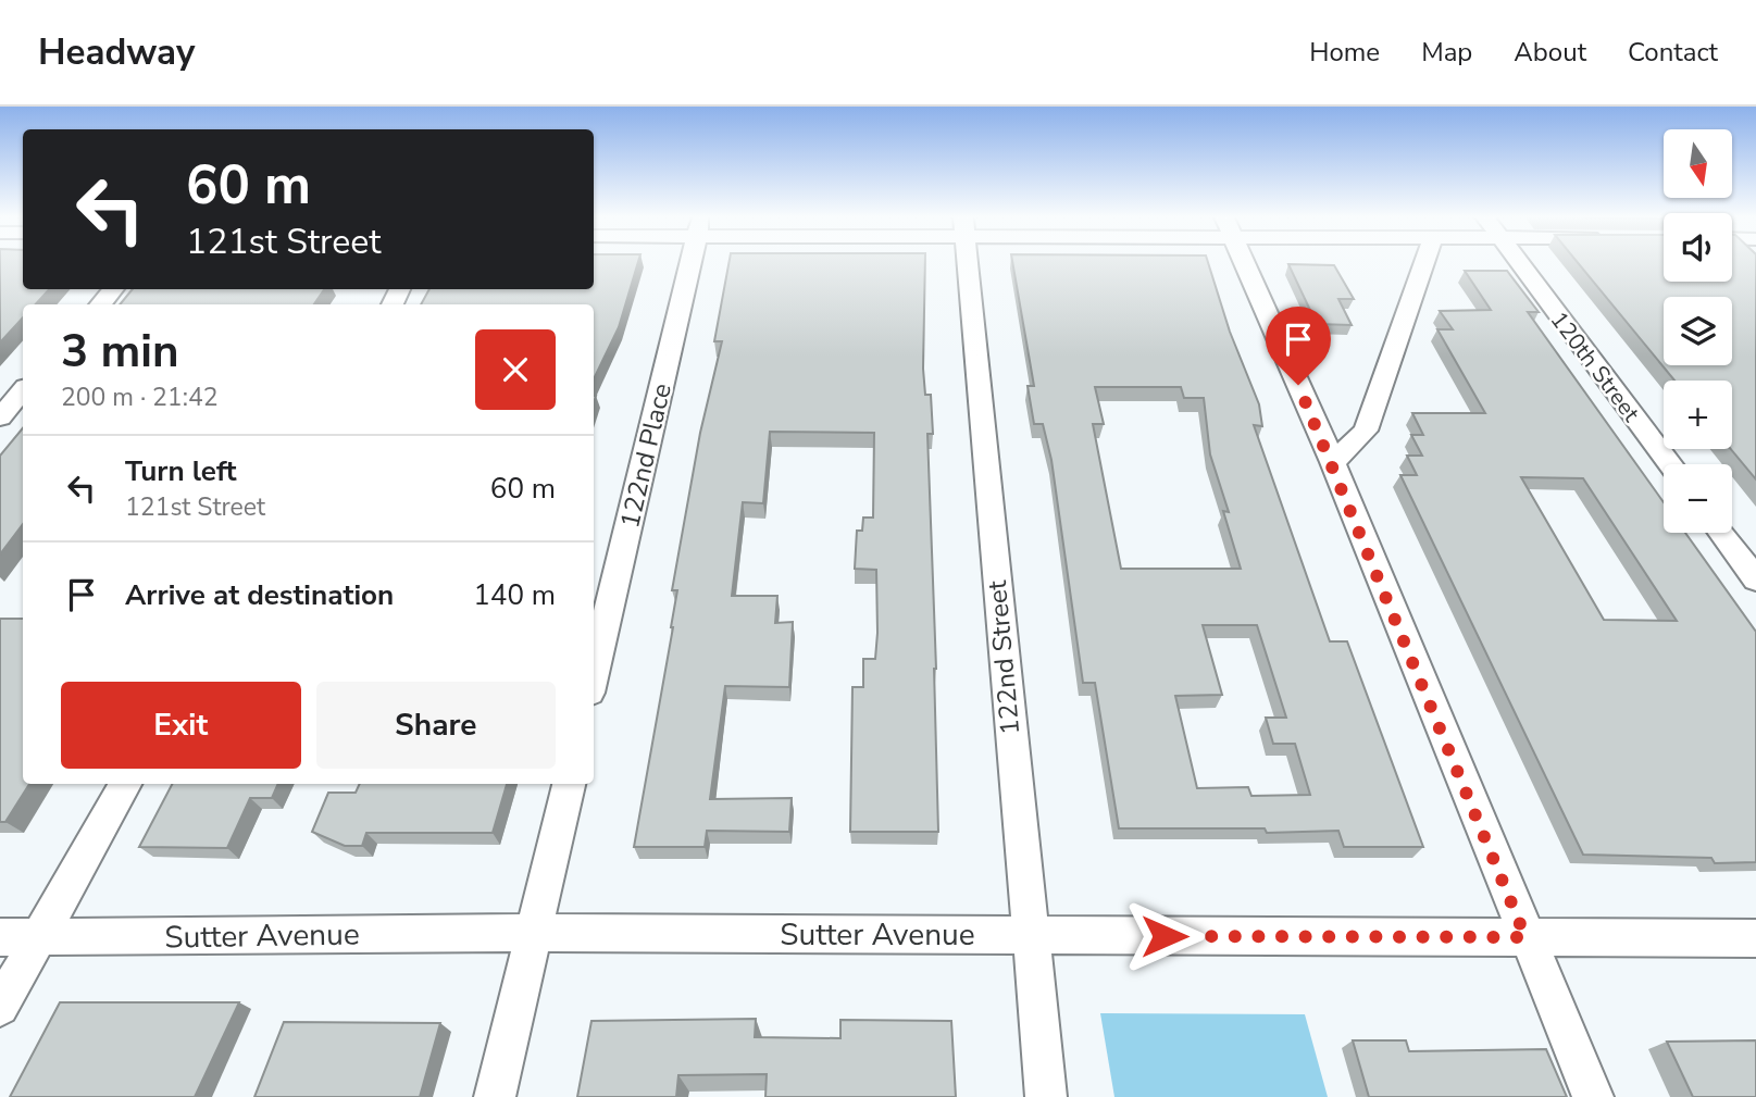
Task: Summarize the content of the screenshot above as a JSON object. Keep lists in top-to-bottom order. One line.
{"streets":{"street":["120th Street","122nd Place","122nd Street","Sutter Avenue"]},"crossings":[["122nd Street","Sutter Avenue"]],"north":"bottom","page":{"header":"Headway","nav":["Home","Map","About","Contact"],"map_buttons":["+","−"],"turn":["60 m","121st Street"],"heading":["3 min","200 m · 21:42"],"list":[{"name":"Turn left","note":"121st Street","value":"60 m"},{"name":"Arrive at destination","value":"140 m"}],"buttons":["Exit","Share"]}}
